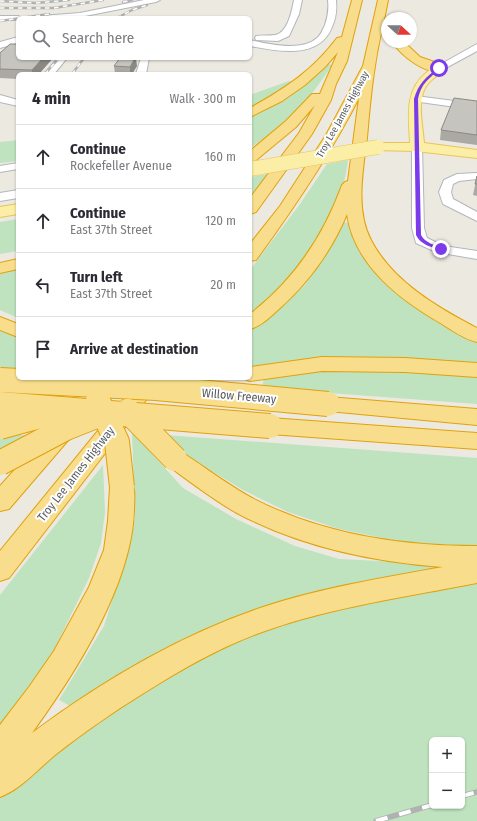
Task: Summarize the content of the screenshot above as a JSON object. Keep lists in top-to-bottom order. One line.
{"streets":{"highway":["Troy Lee James Highway","Willow Freeway"]},"north":"right","page":{"search":"Search here","heading":["4 min","Walk · 300 m"],"list":[["Continue","Rockefeller Avenue","160 m"],["Continue","East 37th Street","120 m"],["Turn left","East 37th Street","20 m"],"Arrive at destination"],"map_buttons":["+","−"]}}
